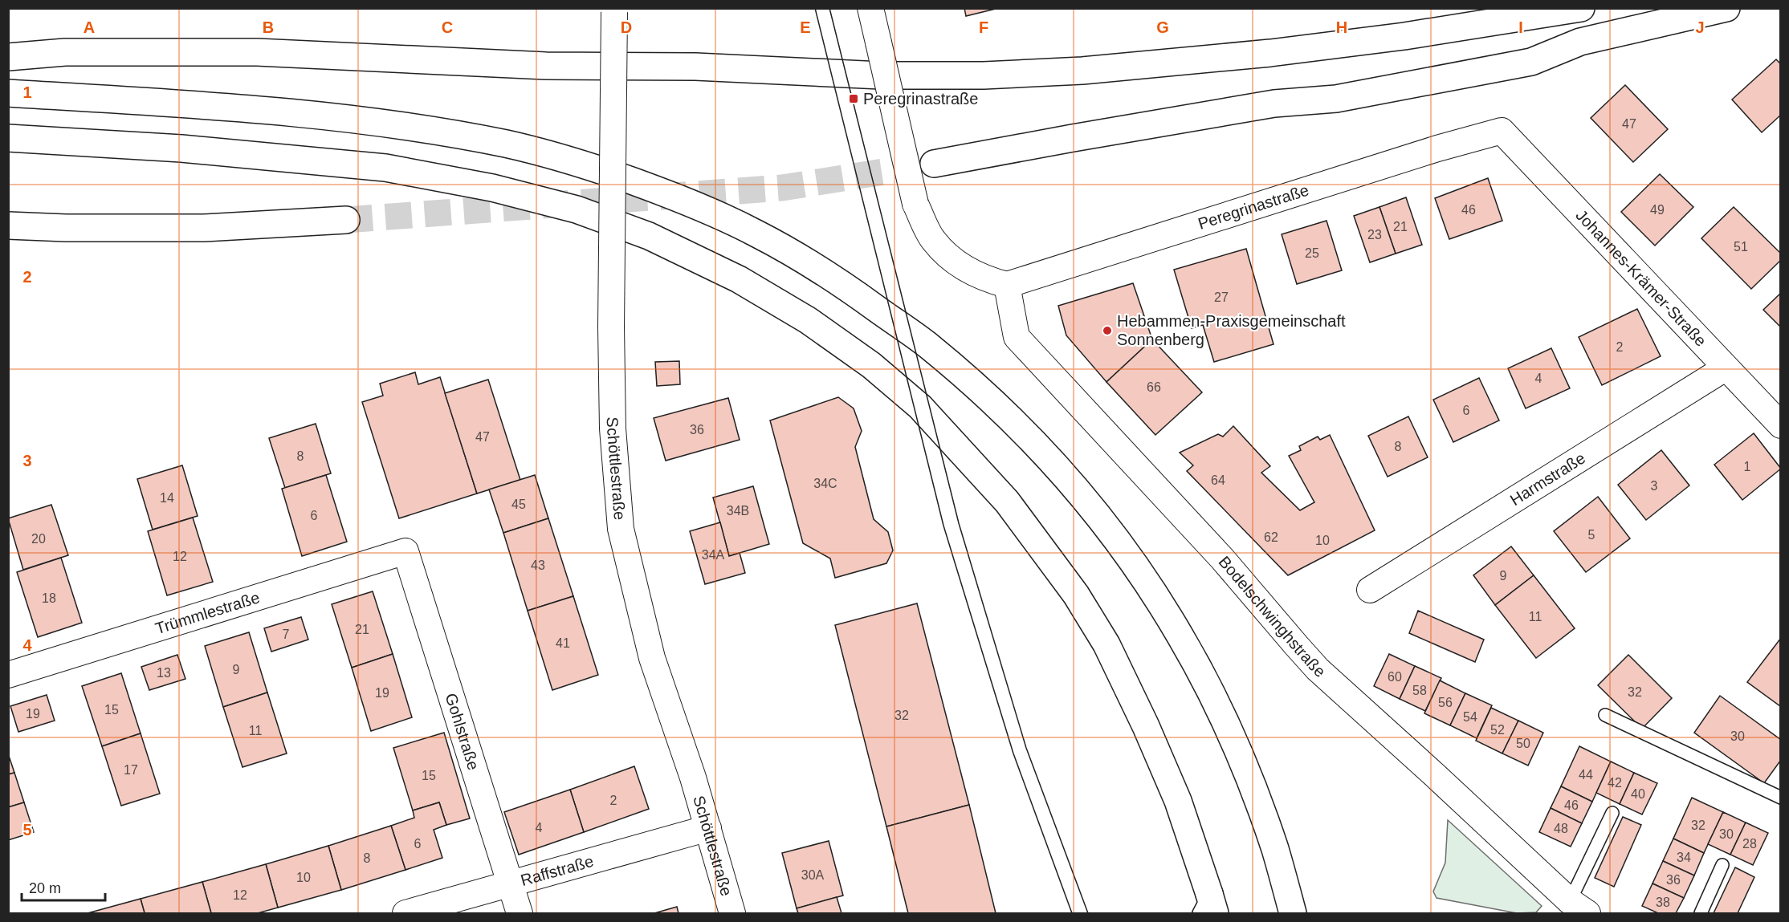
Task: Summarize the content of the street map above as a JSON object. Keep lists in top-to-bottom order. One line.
{"streets":{"street":["Peregrinastraße","Johannes-Krämer-Straße","Schöttlestraße","Harmstraße","Trümmlestraße","Bodelschwinghstraße","Gohlstraße","Raffstraße"]},"crossings":[["Peregrinastraße","Johannes-Krämer-Straße"],["Peregrinastraße","Bodelschwinghstraße"],["Johannes-Krämer-Straße","Harmstraße"],["Schöttlestraße","Raffstraße"],["Trümmlestraße","Gohlstraße"],["Gohlstraße","Raffstraße"]],"places":{"transit":["Peregrinastraße"],"other":["Hebammen-Praxisgemeinschaft Sonnenberg"]},"house_numbers":["47","46","49","21","23","51","25","27","2","4","66","6","36","47","8","8","1","64","34C","3","14","45","34B","6","5","62","20","10","34A","12","43","9","18","11","21","7","41","9","13","60","58","32","19","56","15","19","32","54","52","11","30","50","17","44","15","42","40","2","46","32","4","48","30","6","28","34","8","30A","10","36","12","38"],"scale_bar":"20 m","grid":{"columns":["A","B","C","D","E","F","G","H","I","J"],"rows":["1","2","3","4","5"]}}
